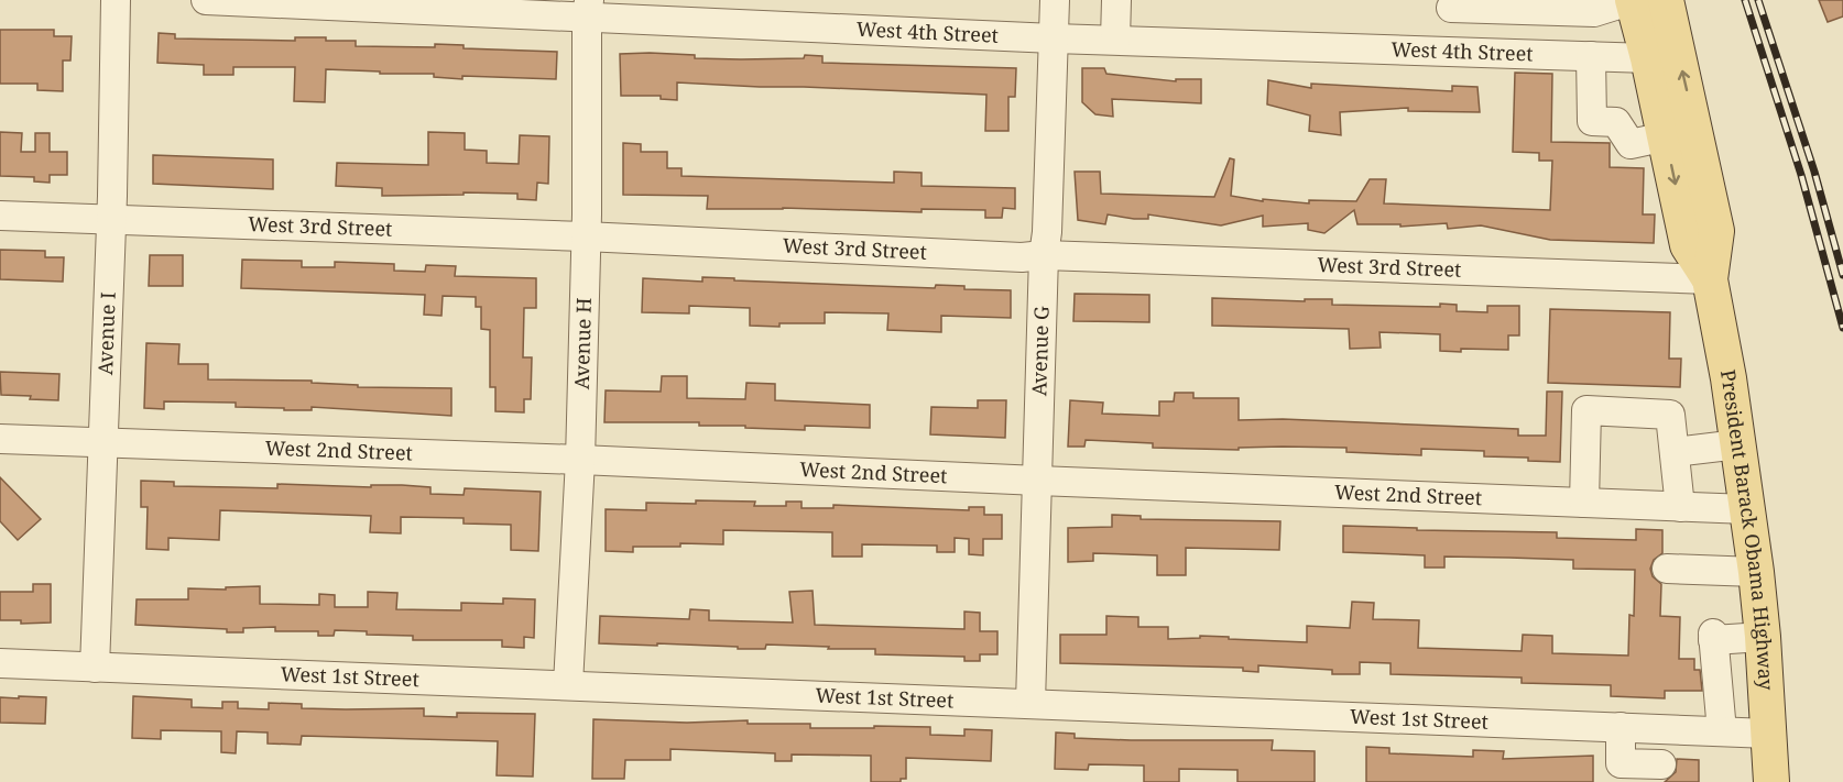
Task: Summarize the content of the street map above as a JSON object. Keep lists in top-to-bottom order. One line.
{"streets":{"main road":["President Barack Obama Highway"],"street":["West 4th Street","West 3rd Street","Avenue I","Avenue H","Avenue G","West 2nd Street","West 1st Street"]},"crossings":[["West 4th Street","Avenue H"],["West 4th Street","Avenue G"],["West 4th Street","President Barack Obama Highway"],["West 3rd Street","Avenue I"],["West 3rd Street","Avenue H"],["West 3rd Street","Avenue G"],["West 3rd Street","President Barack Obama Highway"],["Avenue I","West 2nd Street"],["Avenue I","West 1st Street"],["Avenue H","West 2nd Street"],["Avenue H","West 1st Street"],["Avenue G","West 2nd Street"],["Avenue G","West 1st Street"],["West 2nd Street","President Barack Obama Highway"],["President Barack Obama Highway","West 1st Street"]]}
